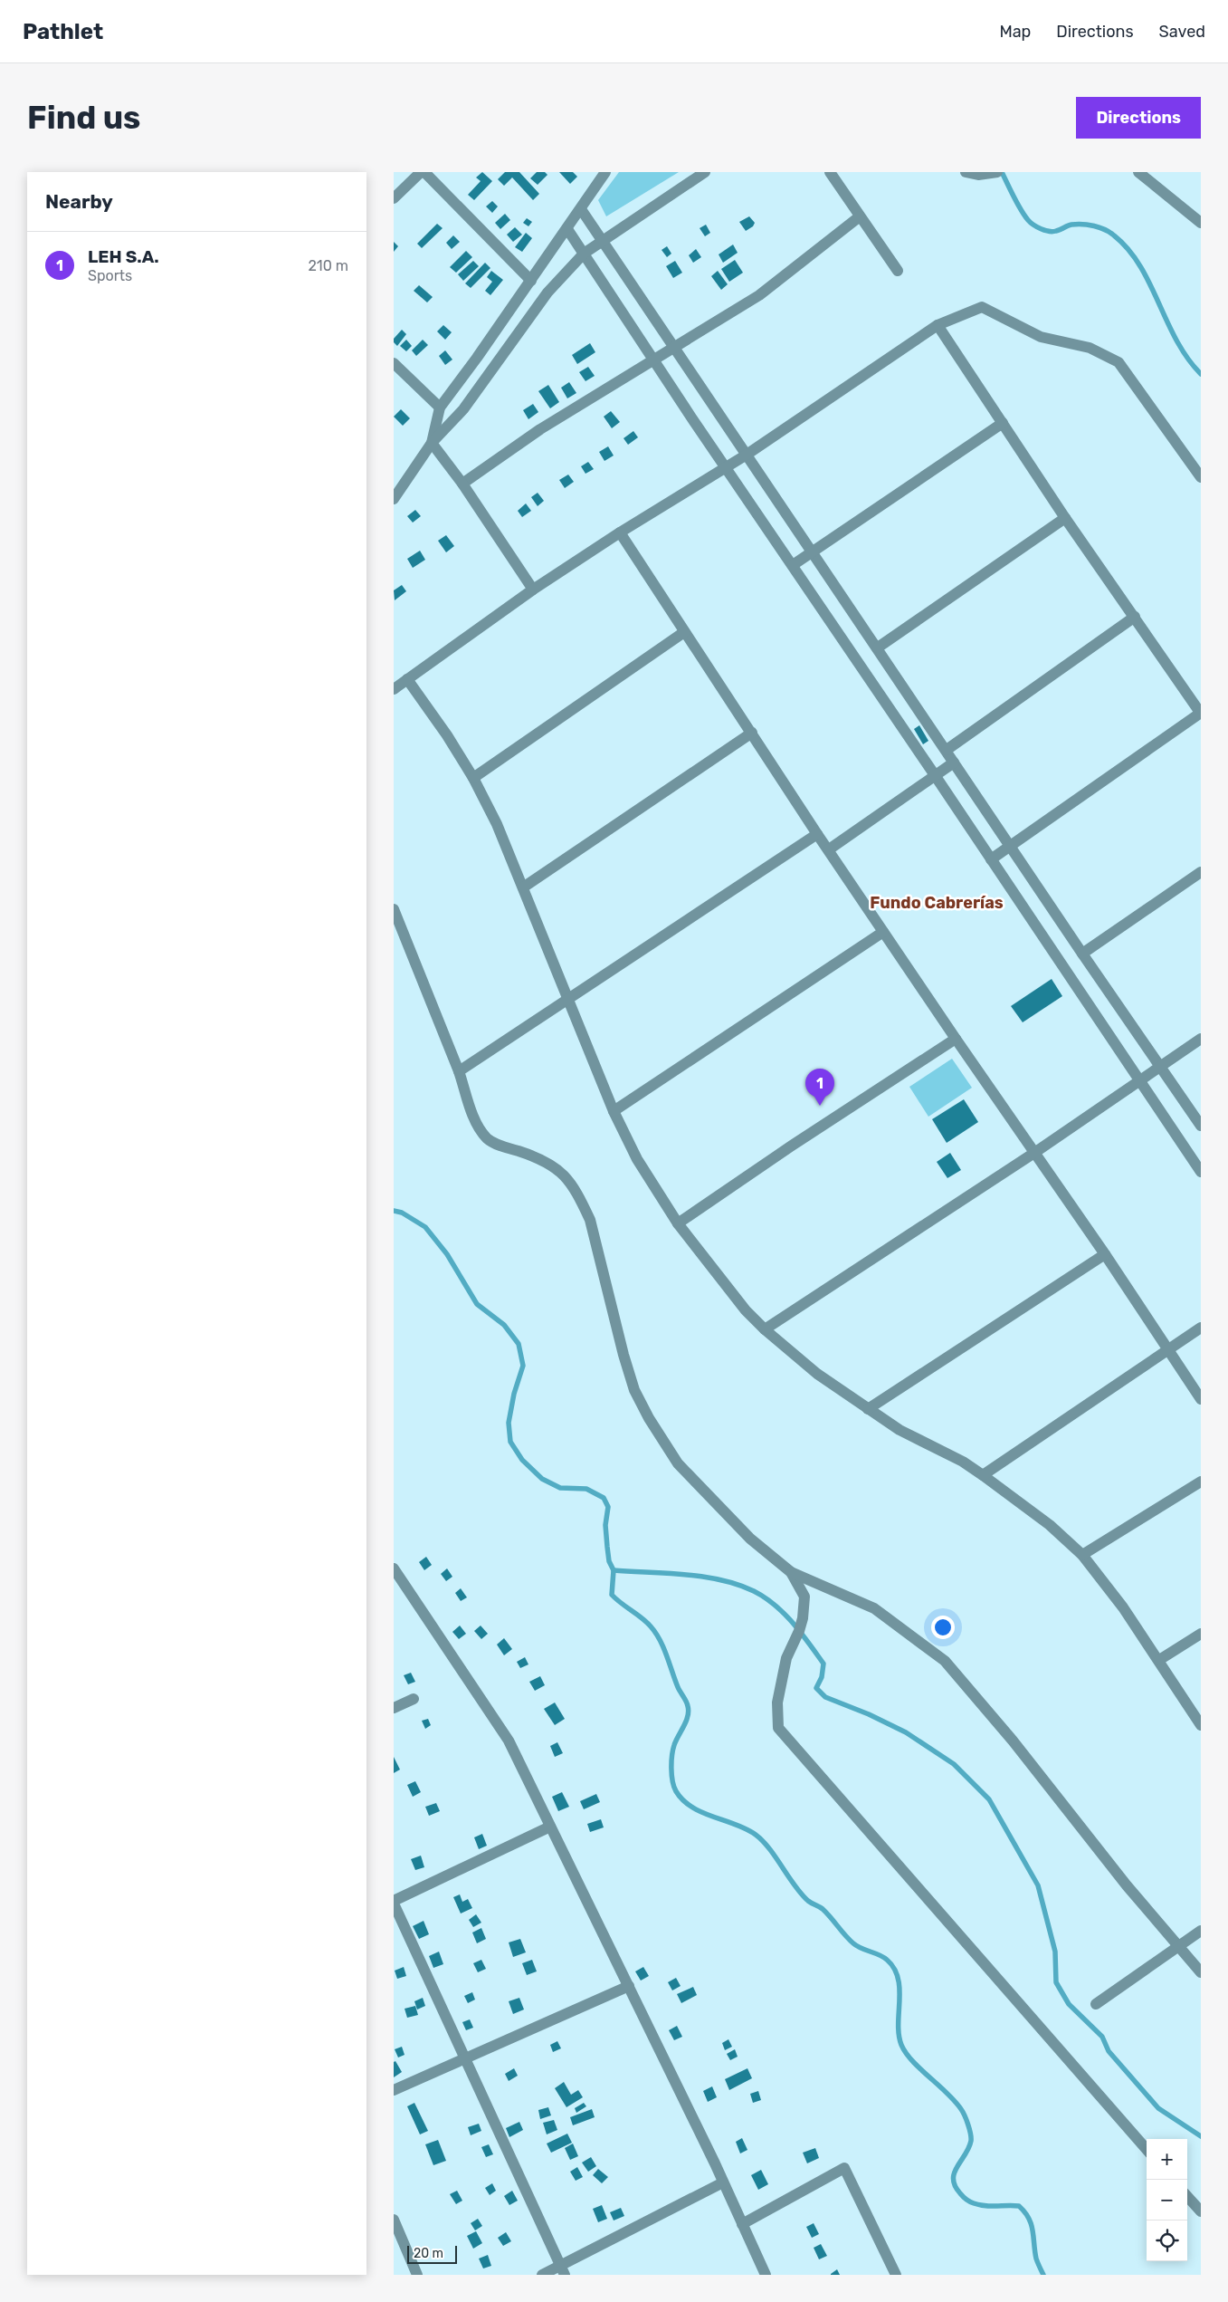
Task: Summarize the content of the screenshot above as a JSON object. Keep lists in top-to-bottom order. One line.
{"districts":["Fundo Cabrerías"],"scale_bar":"20 m","page":{"header":"Pathlet","nav":["Map","Directions","Saved"],"buttons":"Directions","title":"Find us","heading":"Nearby","list":[{"mark":"1","name":"LEH S.A.","note":"Sports","value":"210 m"}],"pins":"1","map_buttons":["+","−"],"scale":"20 m"}}
